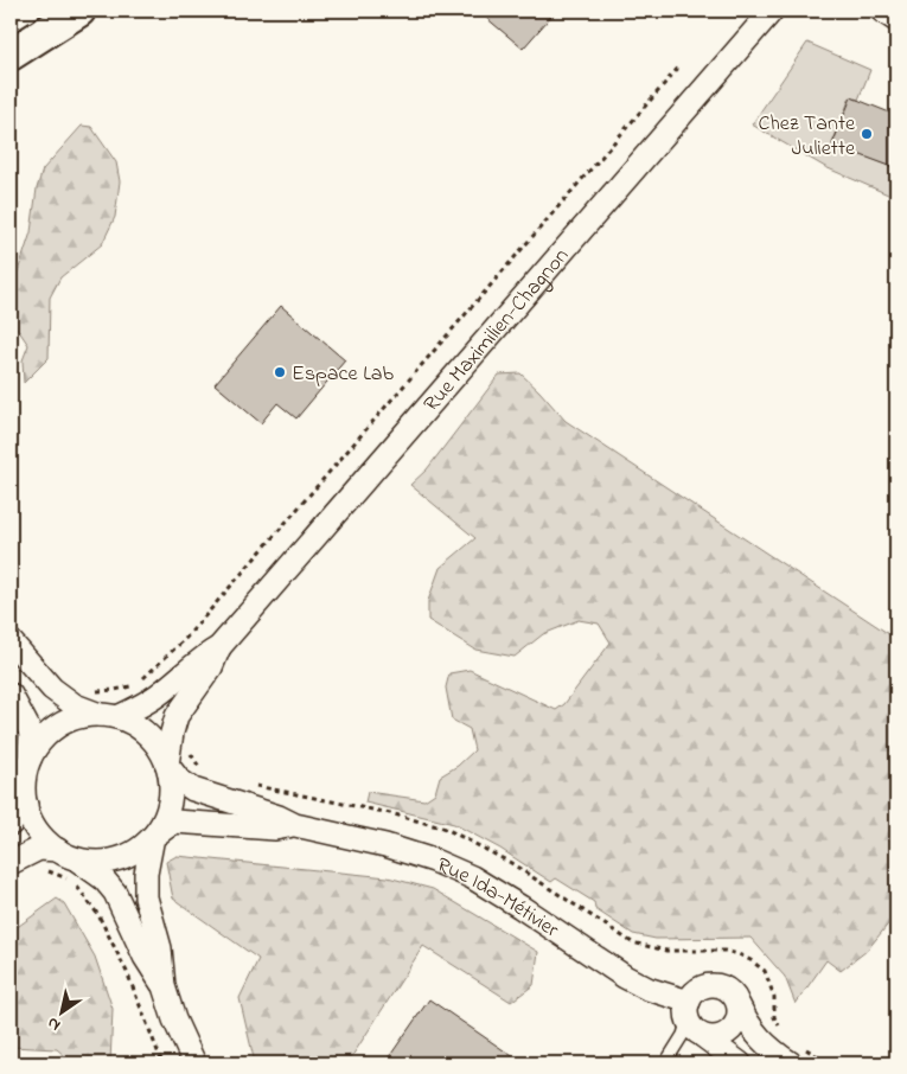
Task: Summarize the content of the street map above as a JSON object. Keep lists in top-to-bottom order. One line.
{"streets":{"street":["Rue Maximilien-Chagnon","Rue Ida-Métivier"]},"crossings":[["Rue Maximilien-Chagnon","Rue Ida-Métivier"]],"places":["Chez Tante Juliette","Espace Lab"],"north":"bottom left"}
